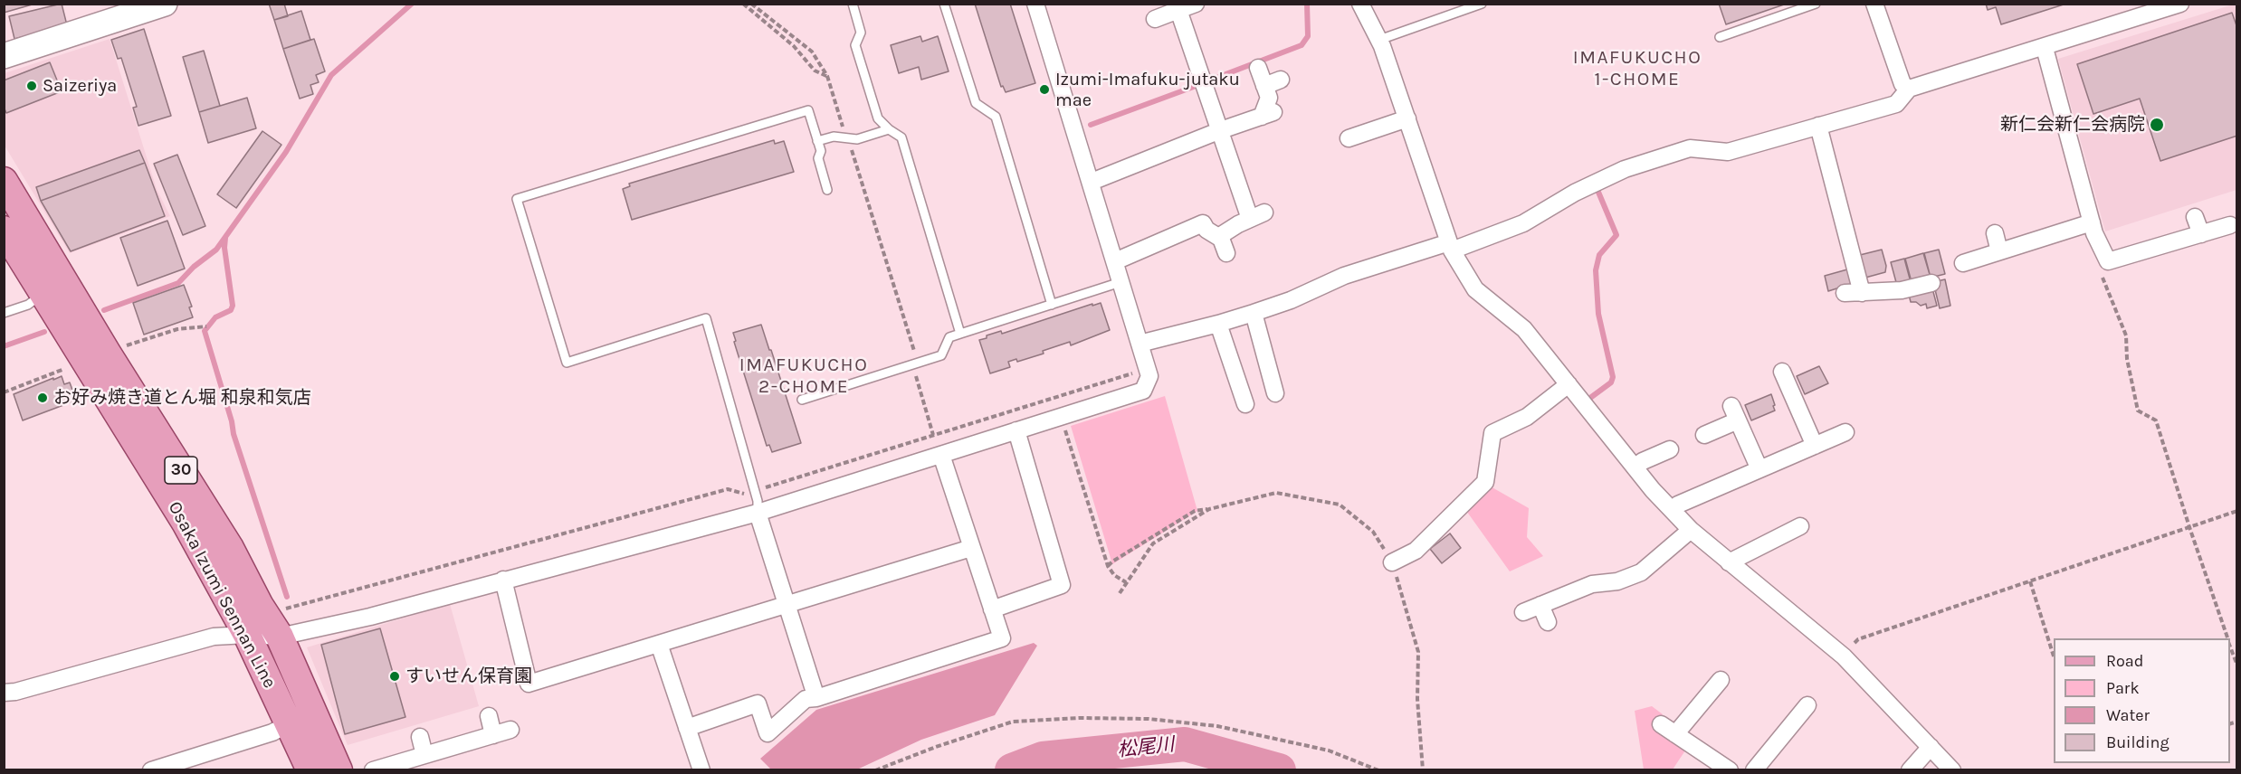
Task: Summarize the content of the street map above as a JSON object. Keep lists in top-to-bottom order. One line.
{"streets":{"main road":["30","Osaka Izumi Sennan Line"]},"districts":["IMAFUKUCHO 1-CHOME","IMAFUKUCHO 2-CHOME"],"water":["松尾川"],"places":["Saizeriya","Izumi-Imafuku-jutaku mae","新仁会新仁会病院","お好み焼き道とん堀 和泉和気店","すいせん保育園"],"legend":["Road","Park","Water","Building"]}
